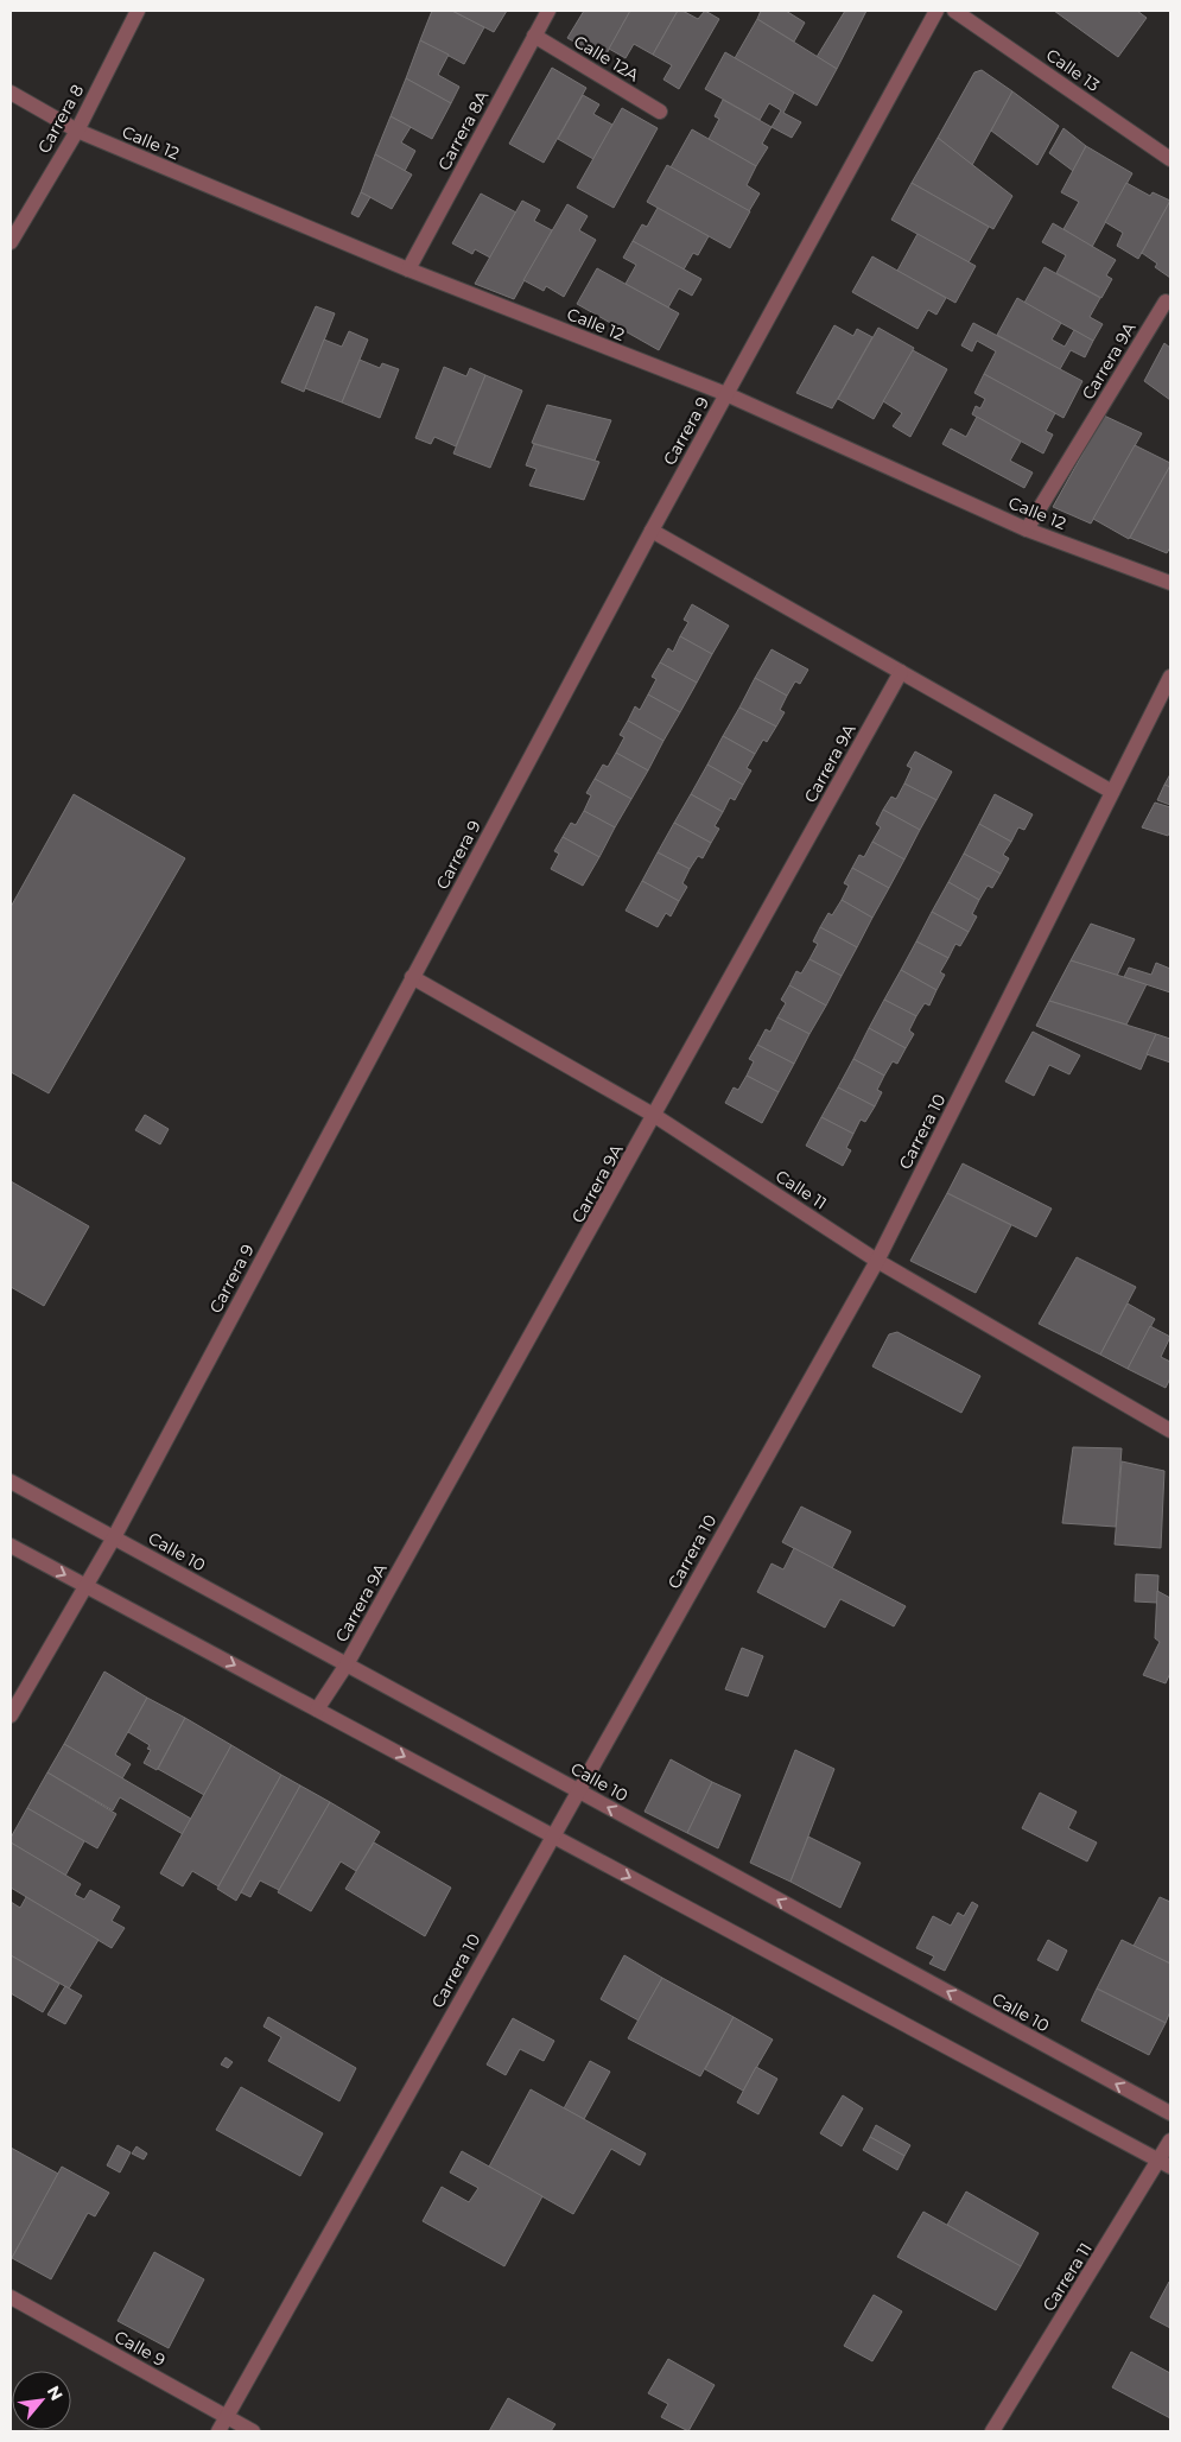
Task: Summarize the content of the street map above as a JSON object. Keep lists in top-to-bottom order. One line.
{"streets":{"street":["Calle 12A","Calle 13","Carrera 8","Carrera 8A","Calle 12","Carrera 9A","Carrera 9","Carrera 10","Calle 11","Calle 10","Carrera 11","Calle 9"]},"crossings":[["Calle 12A","Carrera 8A"],["Carrera 8","Calle 12"],["Carrera 8A","Calle 12"],["Calle 12","Carrera 9A"],["Calle 12","Carrera 9"],["Carrera 9A","Calle 11"],["Carrera 9A","Calle 10"],["Carrera 9","Calle 11"],["Carrera 9","Calle 10"],["Carrera 10","Calle 11"],["Carrera 10","Calle 10"],["Carrera 10","Calle 9"]],"north":"top right"}
